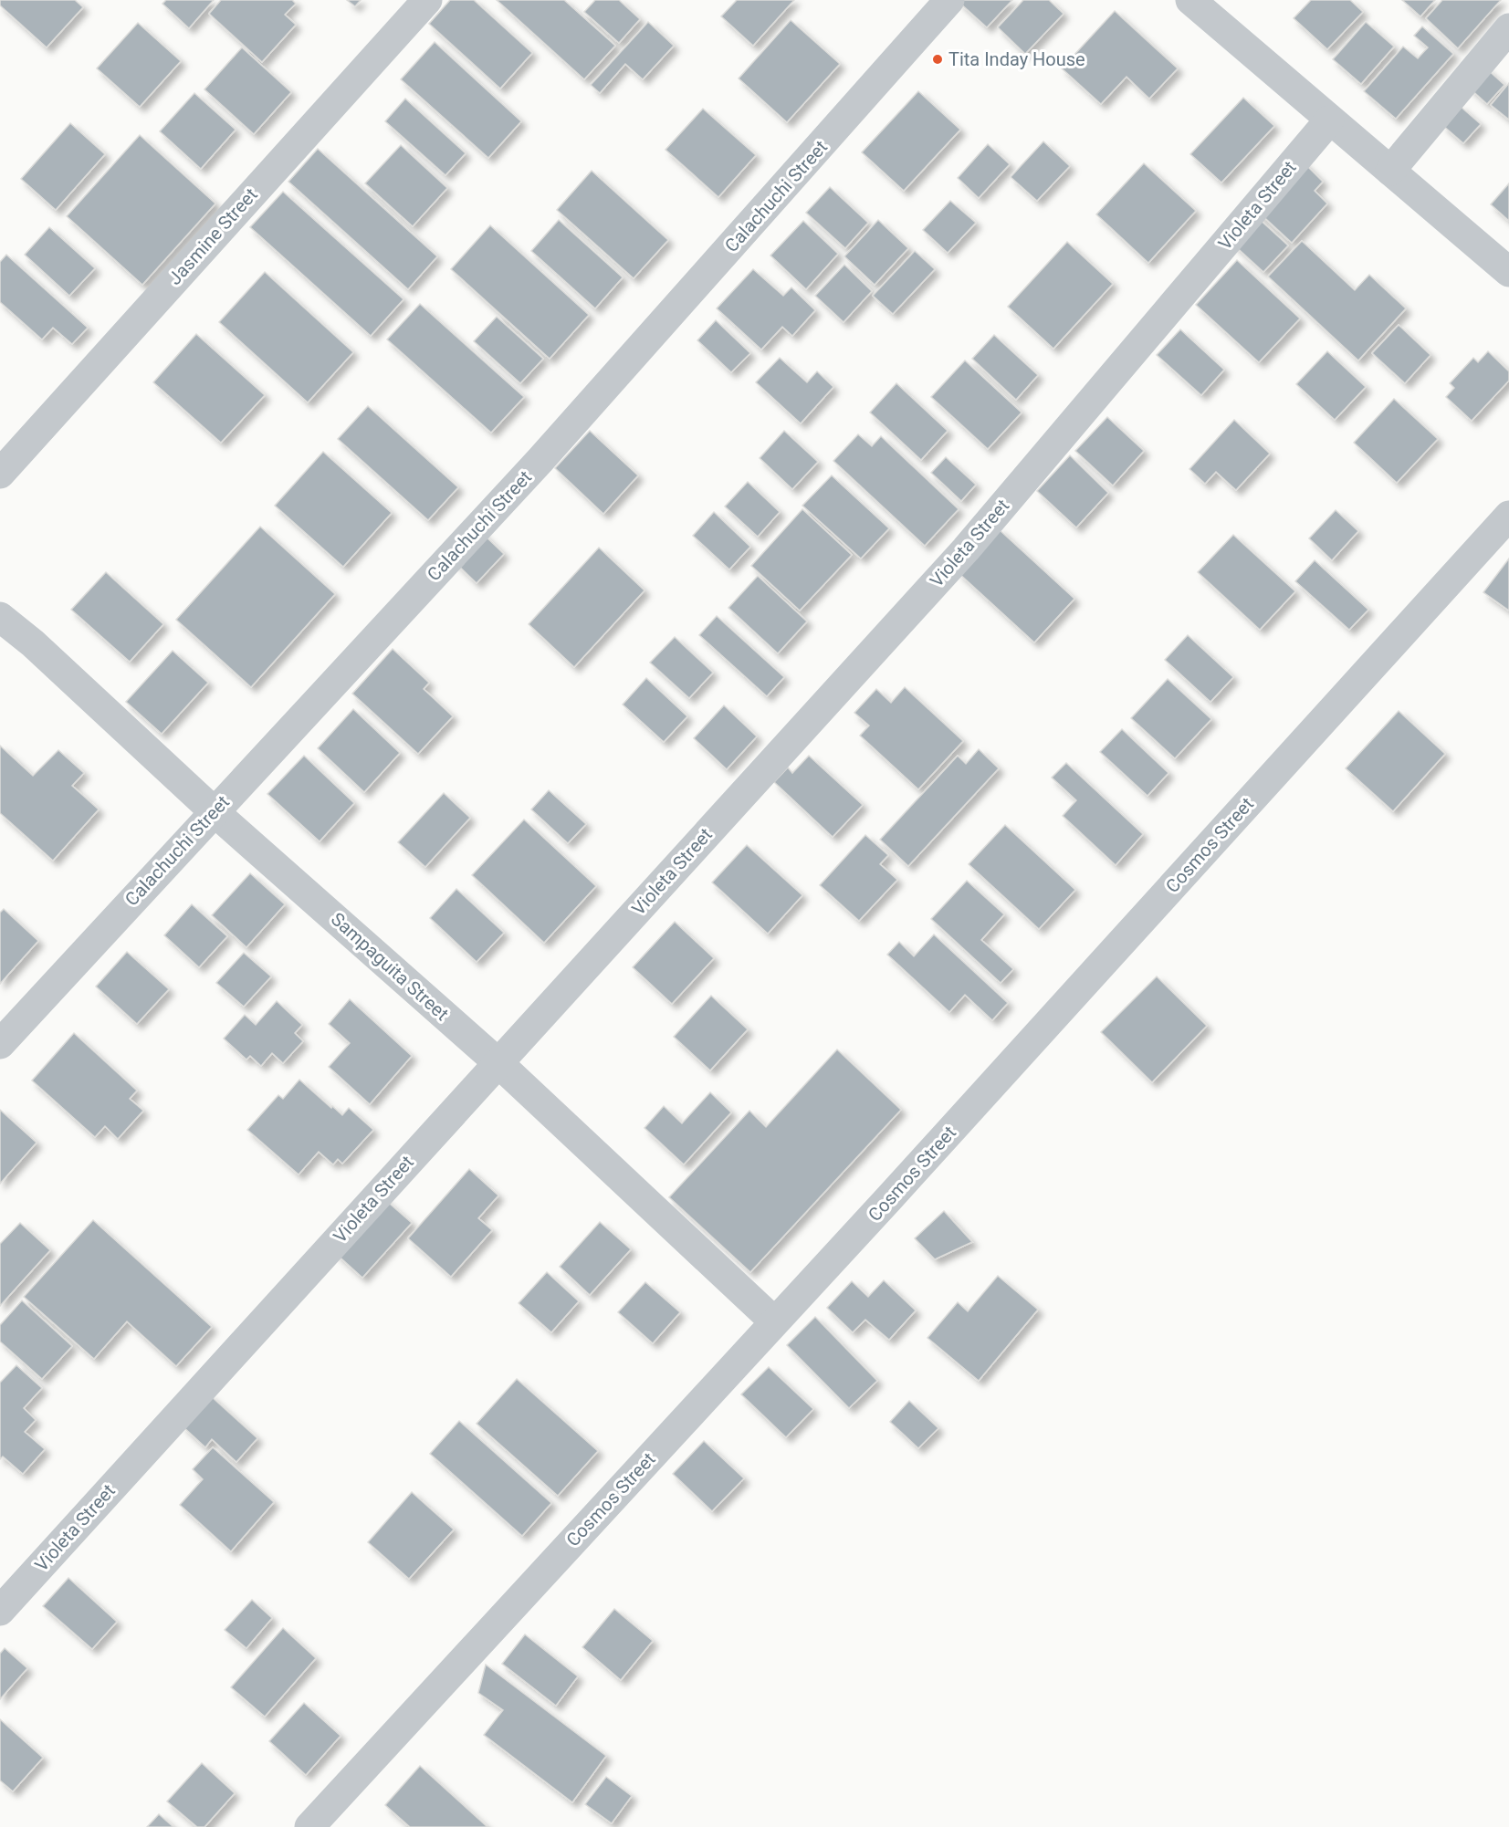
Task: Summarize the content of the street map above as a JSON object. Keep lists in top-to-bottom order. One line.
{"streets":{"street":["Calachuchi Street","Violeta Street","Jasmine Street","Cosmos Street","Sampaguita Street"]},"crossings":[["Calachuchi Street","Sampaguita Street"],["Violeta Street","Sampaguita Street"],["Cosmos Street","Sampaguita Street"]],"places":["Tita Inday House"]}
